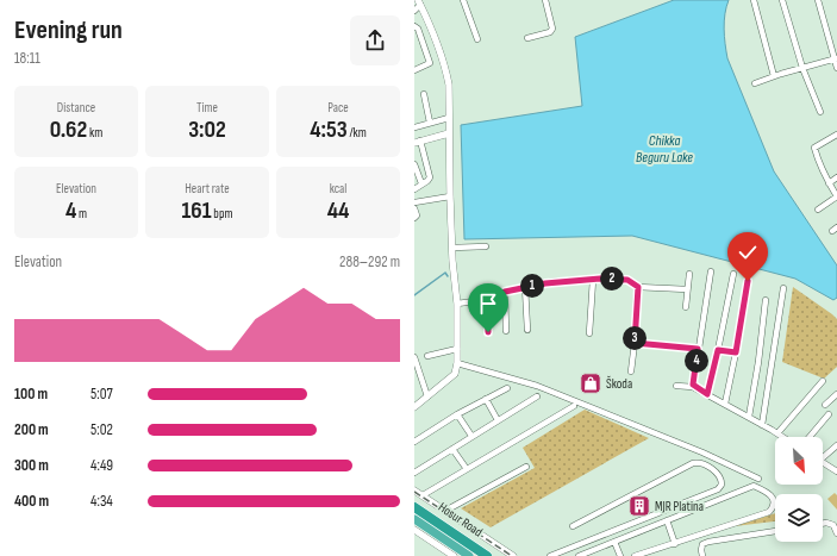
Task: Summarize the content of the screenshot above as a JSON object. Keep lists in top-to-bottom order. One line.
{"streets":{"highway":["Hosur Road"]},"water":["Chikka Beguru Lake"],"places":{"shop":["Škoda"],"building":["MJR Platina"]},"north":"bottom right","page":{"heading":["Evening run","18:11"],"stats":[["Distance","0.62 km"],["Time","3:02"],["Pace","4:53 /km"],["Elevation","4 m"],["Heart rate","161 bpm"],["kcal","44"]],"chart":["Elevation","288–292 m"],"pins":["2","1","3","4"],"list":[{"name":"100 m","note":"5:07"},{"name":"200 m","note":"5:02"},{"name":"300 m","note":"4:49"},{"name":"400 m","note":"4:34"}]}}
